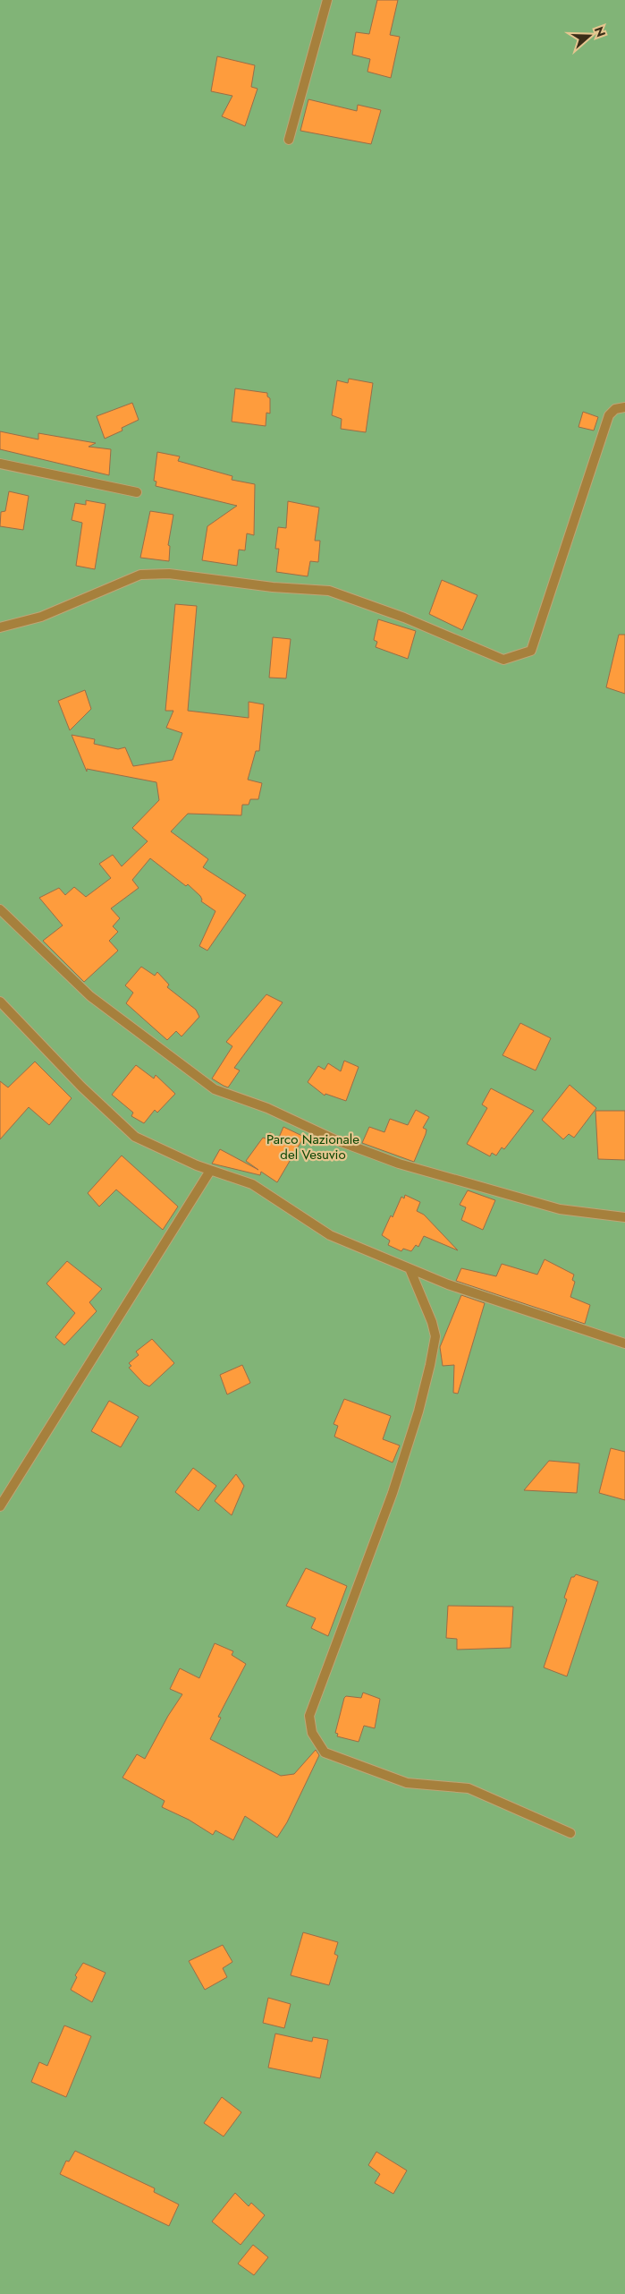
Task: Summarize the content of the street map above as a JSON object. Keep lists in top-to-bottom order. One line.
{"parks":["Parco Nazionale del Vesuvio"],"north":"right"}
